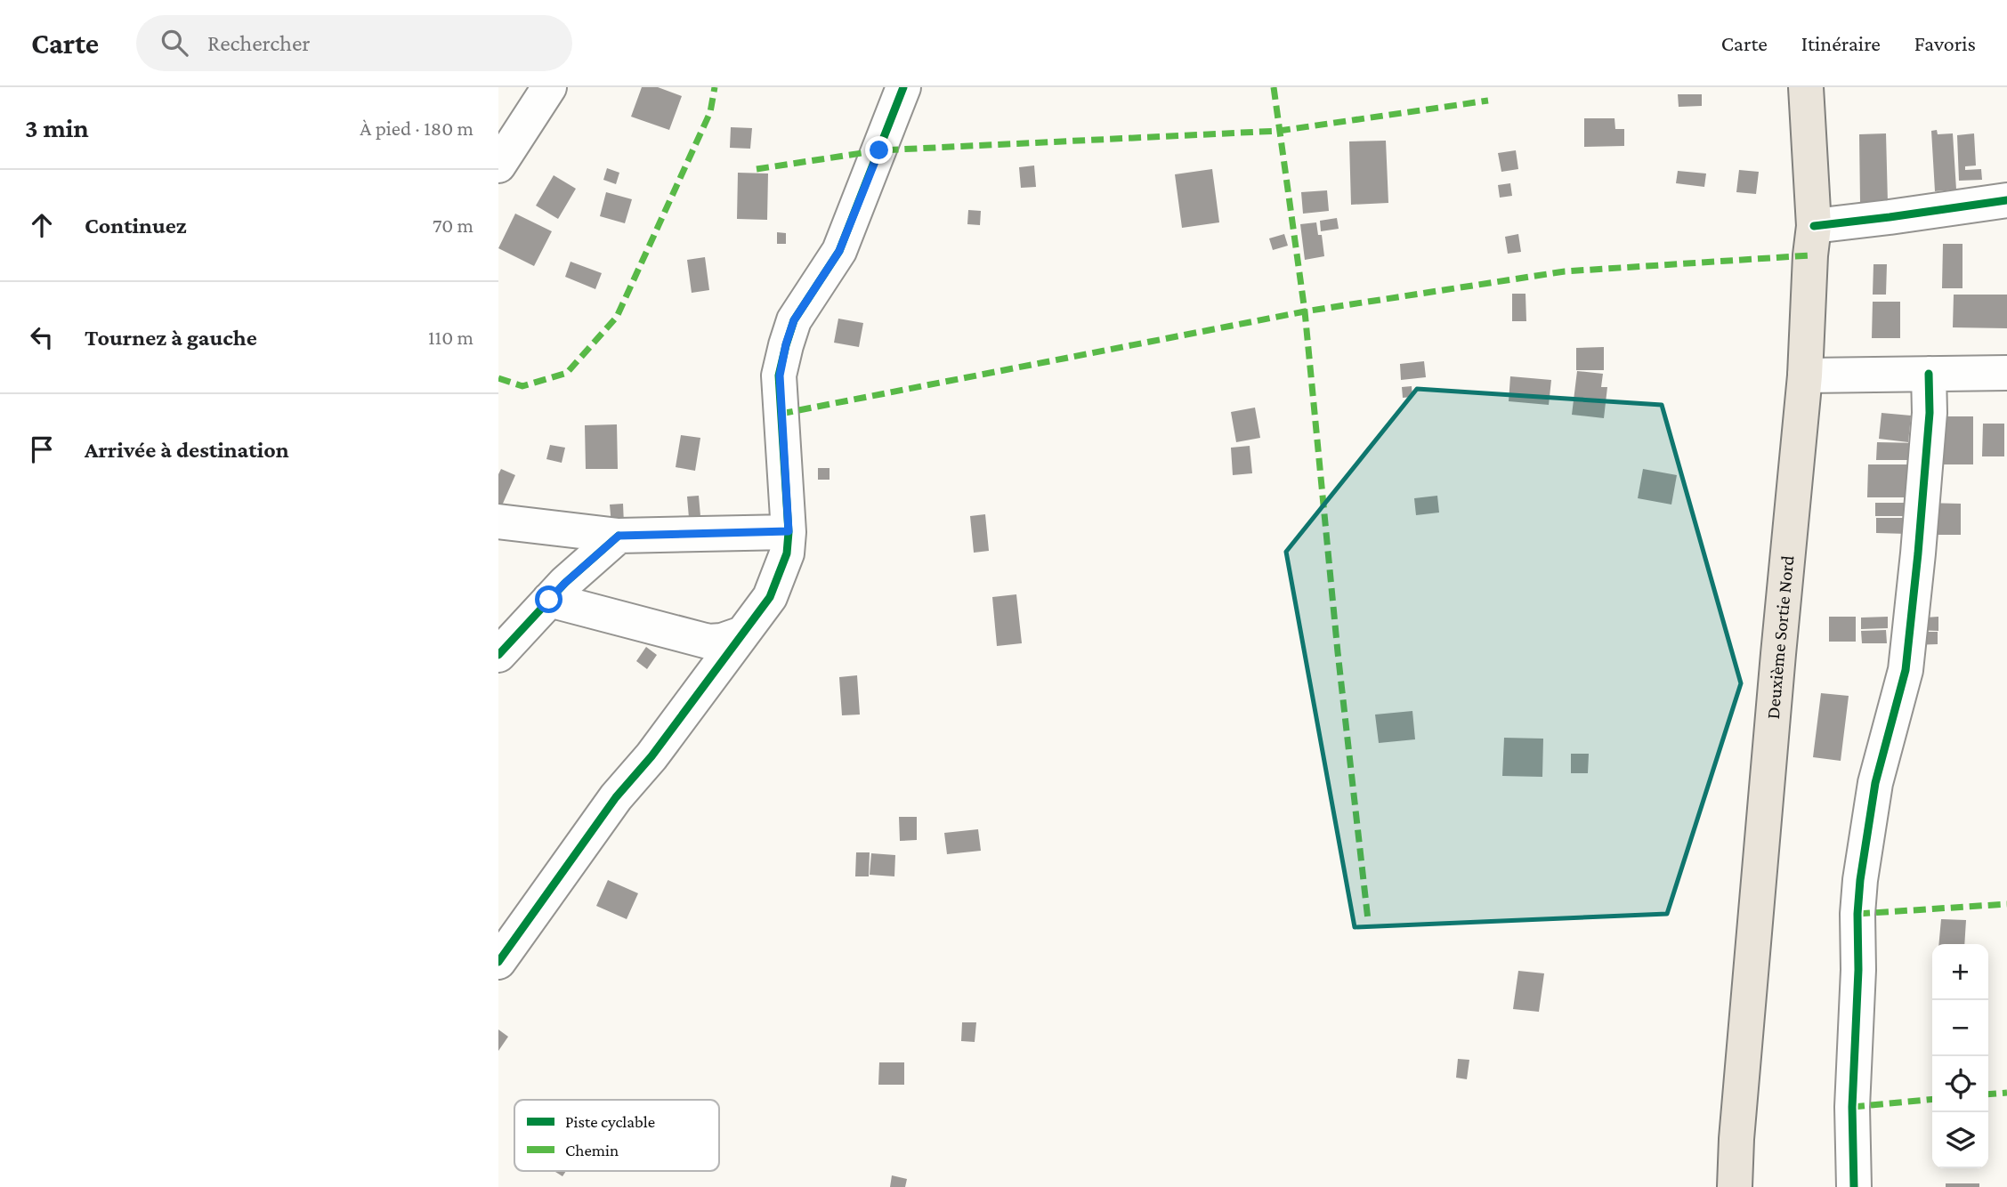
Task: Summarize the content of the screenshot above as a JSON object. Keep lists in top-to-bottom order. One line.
{"streets":{"main road":["Deuxième Sortie Nord"]},"legend":["Piste cyclable","Chemin"],"page":{"header":"Carte","search":"Rechercher","nav":["Carte","Itinéraire","Favoris"],"heading":["3 min","À pied · 180 m"],"list":[["Continuez","70 m"],["Tournez à gauche","110 m"],"Arrivée à destination"],"map_buttons":["+","−"]}}
